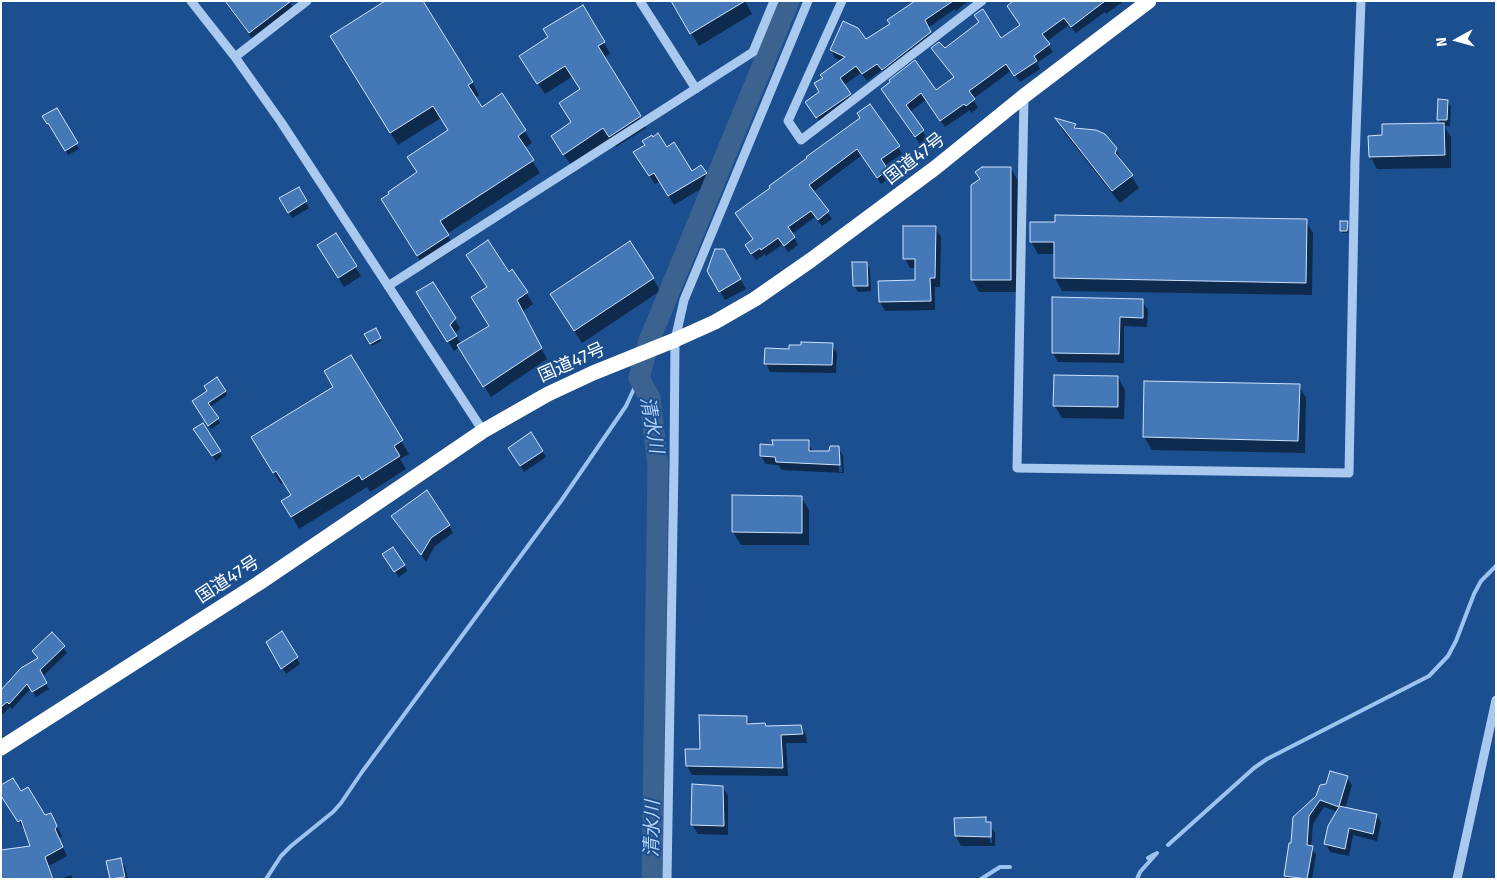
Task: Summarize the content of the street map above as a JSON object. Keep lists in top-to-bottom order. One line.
{"streets":{"highway":["国道47号"]},"water":["清水川"],"north":"left"}
